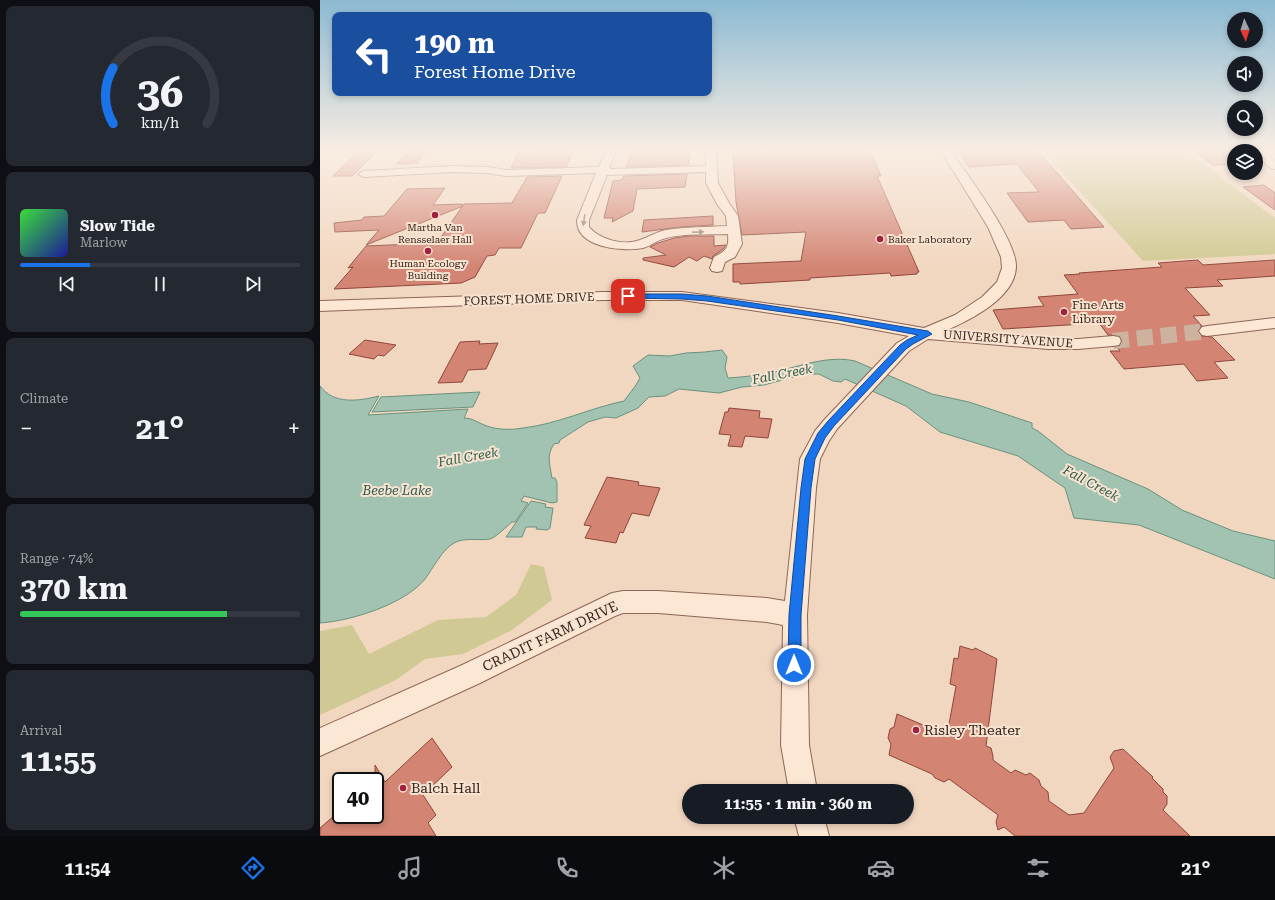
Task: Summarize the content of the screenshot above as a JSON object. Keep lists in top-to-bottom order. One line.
{"streets":{"street":["FOREST HOME DRIVE","UNIVERSITY AVENUE","CRADIT FARM DRIVE"]},"crossings":[["FOREST HOME DRIVE","UNIVERSITY AVENUE"]],"water":["Fall Creek","Beebe Lake"],"places":["Martha Van Rensselaer Hall","Baker Laboratory","Human Ecology Building","Fine Arts Library","Risley Theater","Balch Hall"],"north":"bottom","page":{"turn":["190 m","Forest Home Drive"],"song":["Slow Tide","Marlow"],"tile":["Climate",["Range · 74%","370 km"],["Arrival","11:55"]],"heat":["−","21°","+"],"limit":"40","trip":"11:55 · 1 min · 360 m","tabs":["11:54","21°"],"gauge":["36","km/h"]}}
